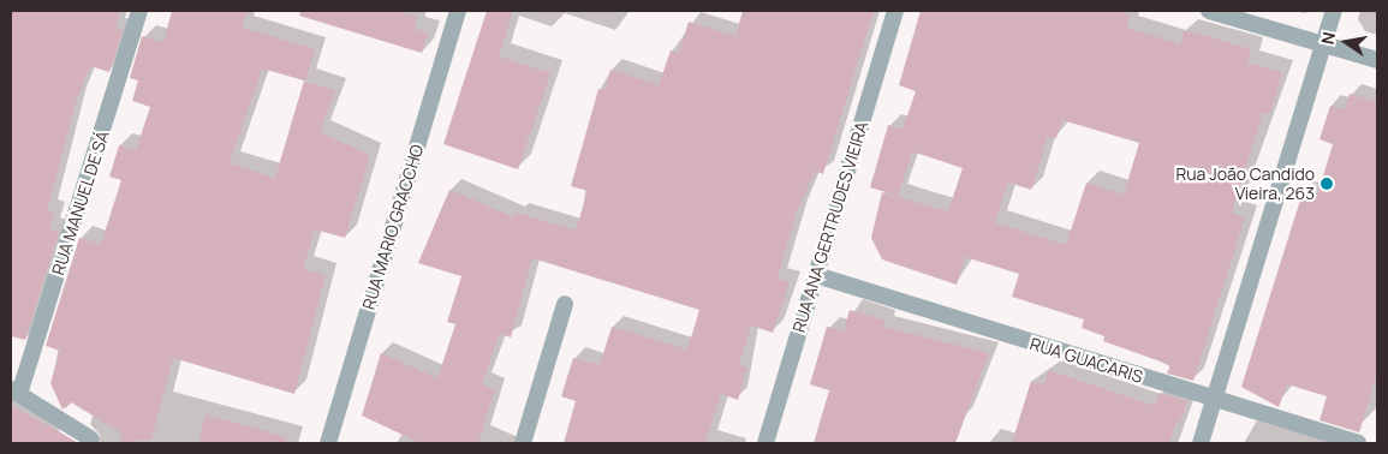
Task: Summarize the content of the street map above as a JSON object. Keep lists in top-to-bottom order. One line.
{"streets":{"street":["RUA MANUEL DE SÁ","RUA MARIO GRACCHO","RUA ANA GERTRUDES VIEIRA","RUA GUACARIS"]},"crossings":[["RUA ANA GERTRUDES VIEIRA","RUA GUACARIS"]],"places":["Rua João Candido Vieira, 263"],"north":"left"}
